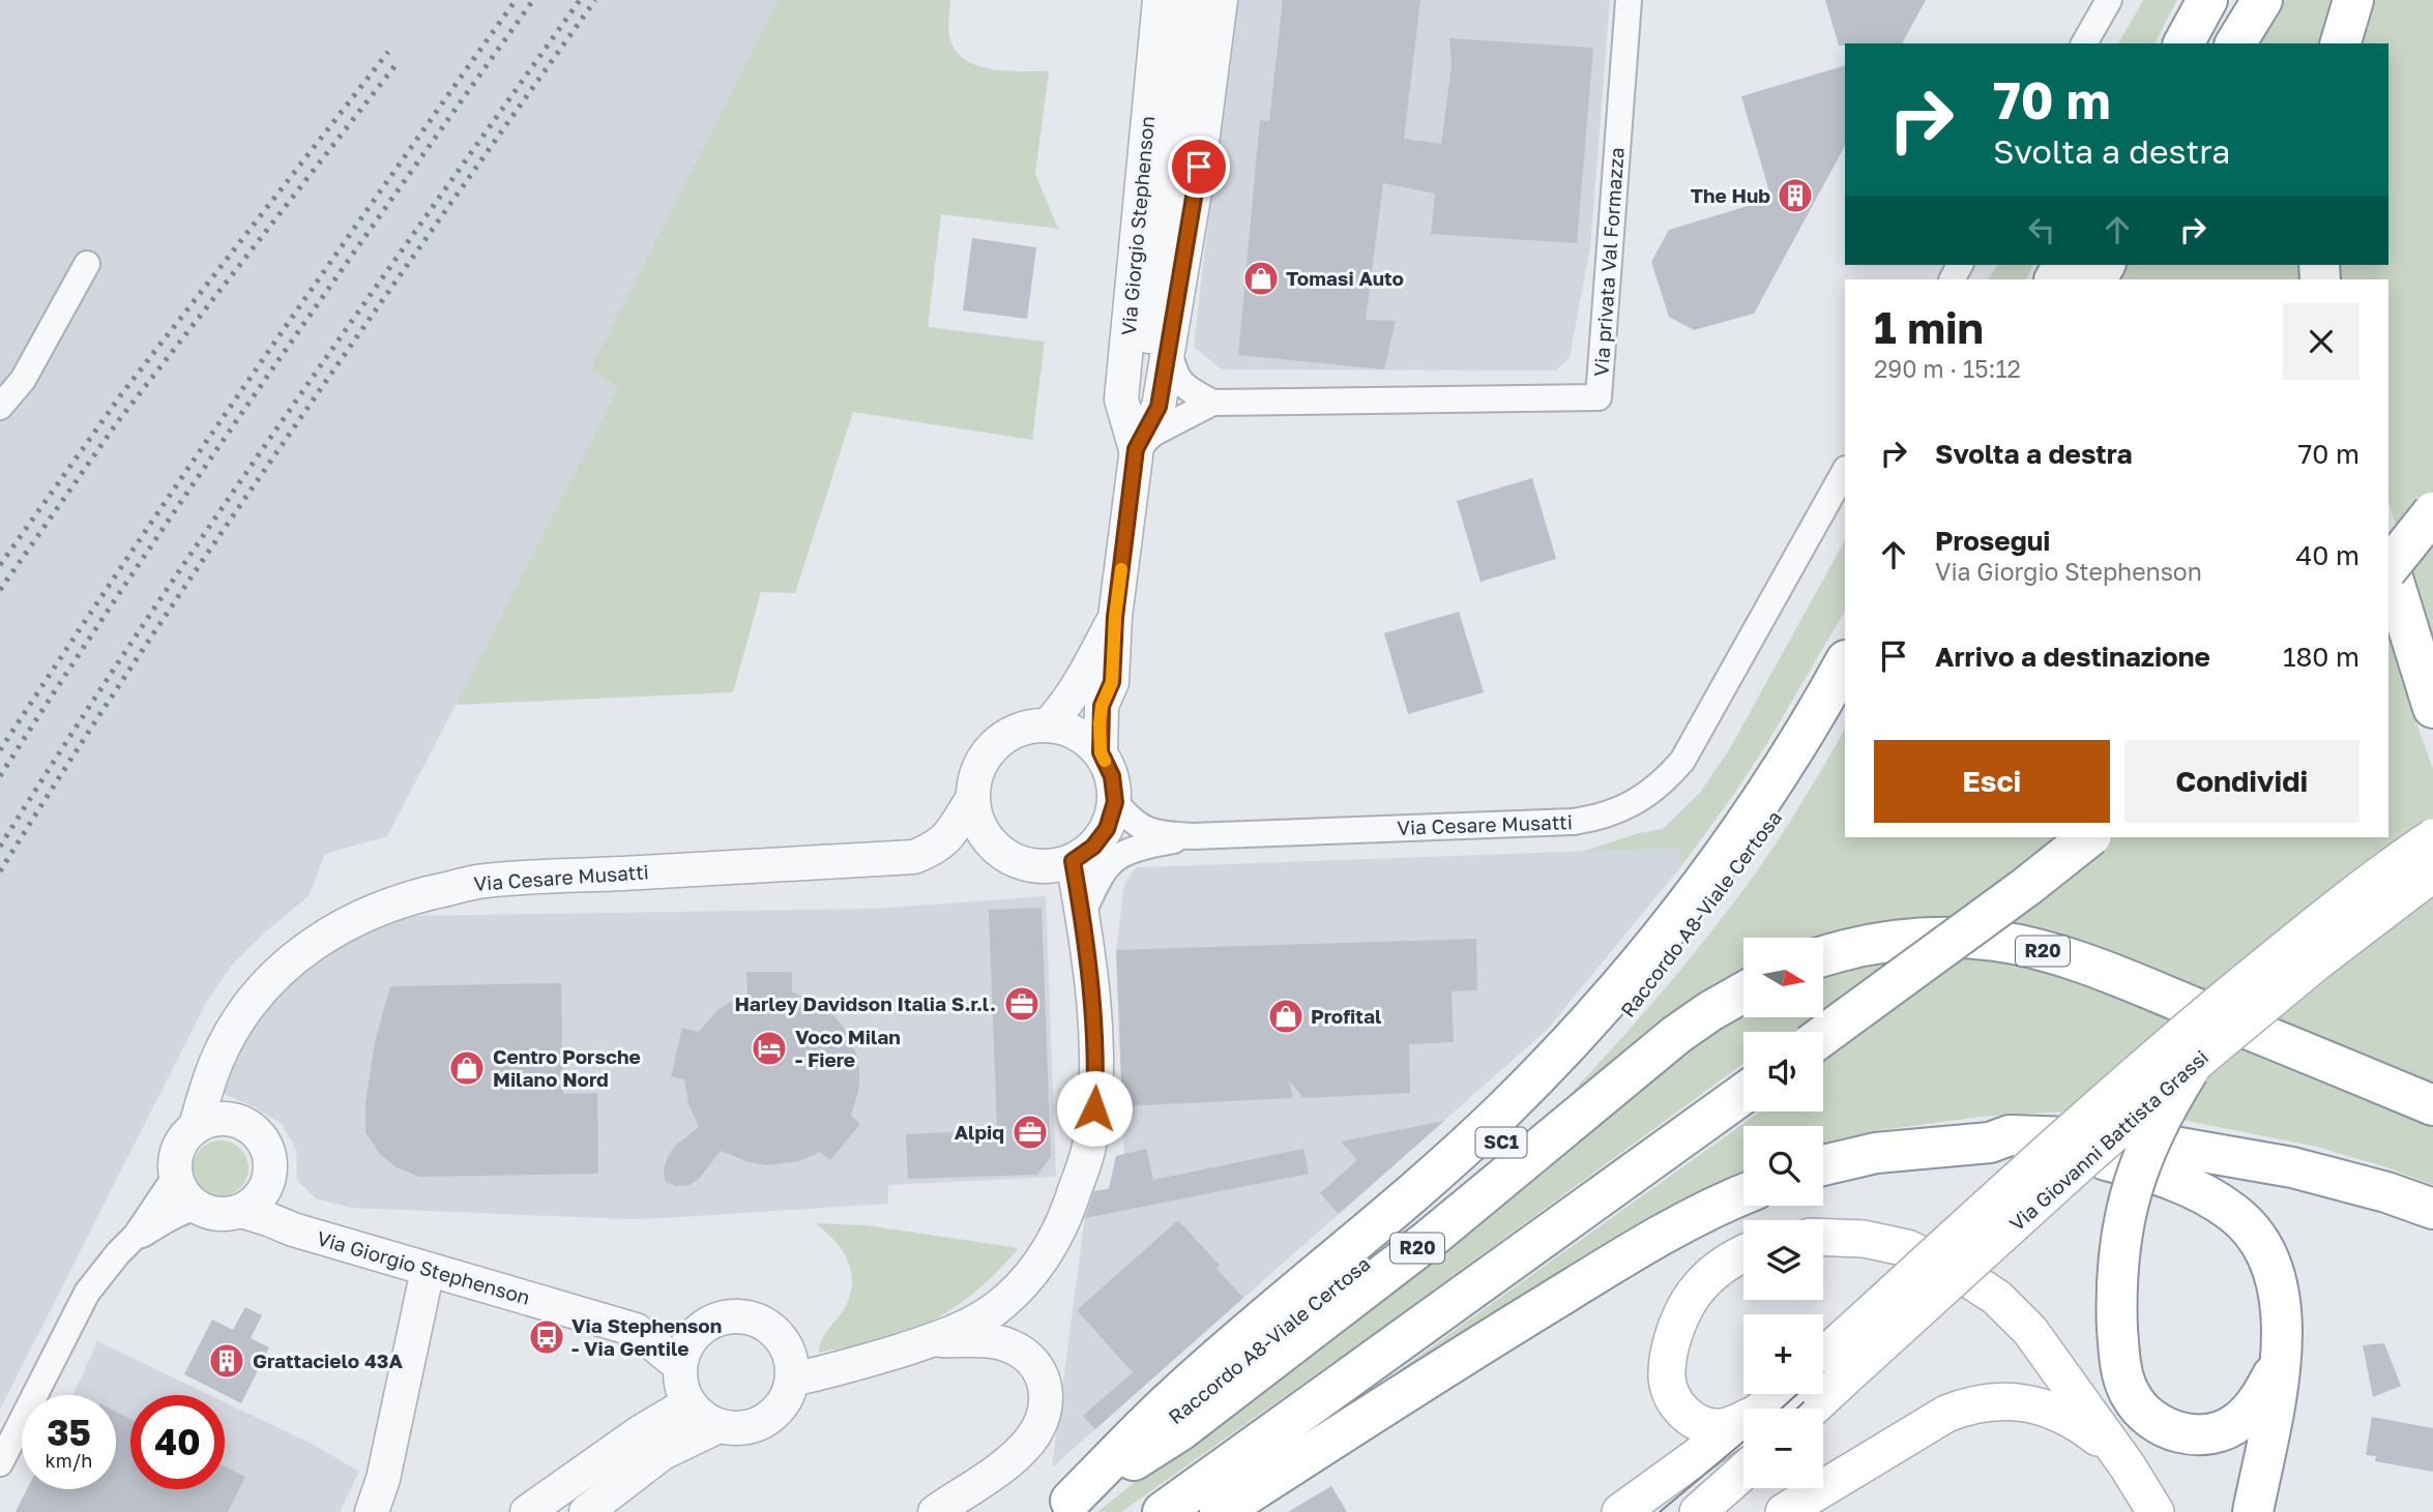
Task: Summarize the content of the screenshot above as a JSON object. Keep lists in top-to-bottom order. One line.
{"streets":{"highway":["Raccordo A8-Viale Certosa","R20","SC1"],"main road":["Via Giovanni Battista Grassi"],"street":["Via Giorgio Stephenson","Via privata Val Formazza","Via Cesare Musatti"]},"crossings":[["Via Giorgio Stephenson","Via privata Val Formazza"],["Via Giorgio Stephenson","Via Cesare Musatti"],["Raccordo A8-Viale Certosa","R20"]],"places":{"building":["The Hub","Grattacielo 43A"],"shop":["Tomasi Auto","Profital","Centro Porsche Milano Nord"],"office":["Harley Davidson Italia S.r.l.","Alpiq"],"hotel":["Voco Milan - Fiere"],"bus stop":["Via Stephenson - Via Gentile"]},"north":"right","page":{"turn":["70 m","Svolta a destra"],"heading":["1 min","290 m · 15:12"],"list":[{"name":"Svolta a destra","value":"70 m"},{"name":"Prosegui","note":"Via Giorgio Stephenson","value":"40 m"},{"name":"Arrivo a destinazione","value":"180 m"}],"buttons":["Esci","Condividi"],"map_buttons":["+","−"],"speed":"35 km/h","limit":"40"}}
